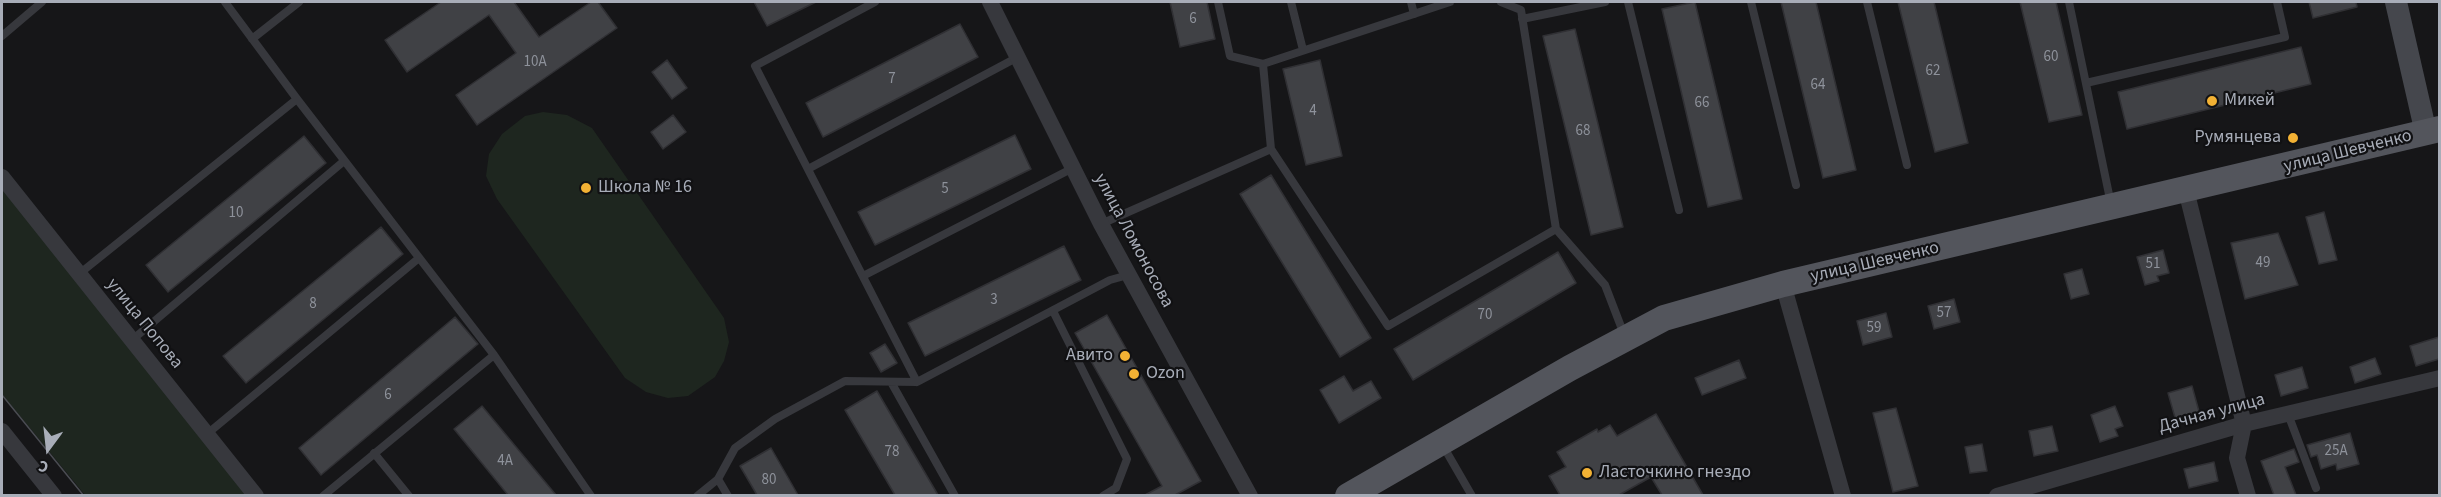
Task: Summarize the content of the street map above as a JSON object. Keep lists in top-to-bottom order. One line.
{"streets":{"main road":["улица Шевченко"],"street":["улица Ломоносова","улица Попова","Дачная улица"]},"places":["Микей","Румянцева","Школа № 16","Авито","Ozon","Ласточкино гнездо"],"house_numbers":["6","60","10А","62","7","64","66","4","68","5","10","49","51","3","8","57","70","59","6","25А","78","4А","80"],"north":"bottom"}
